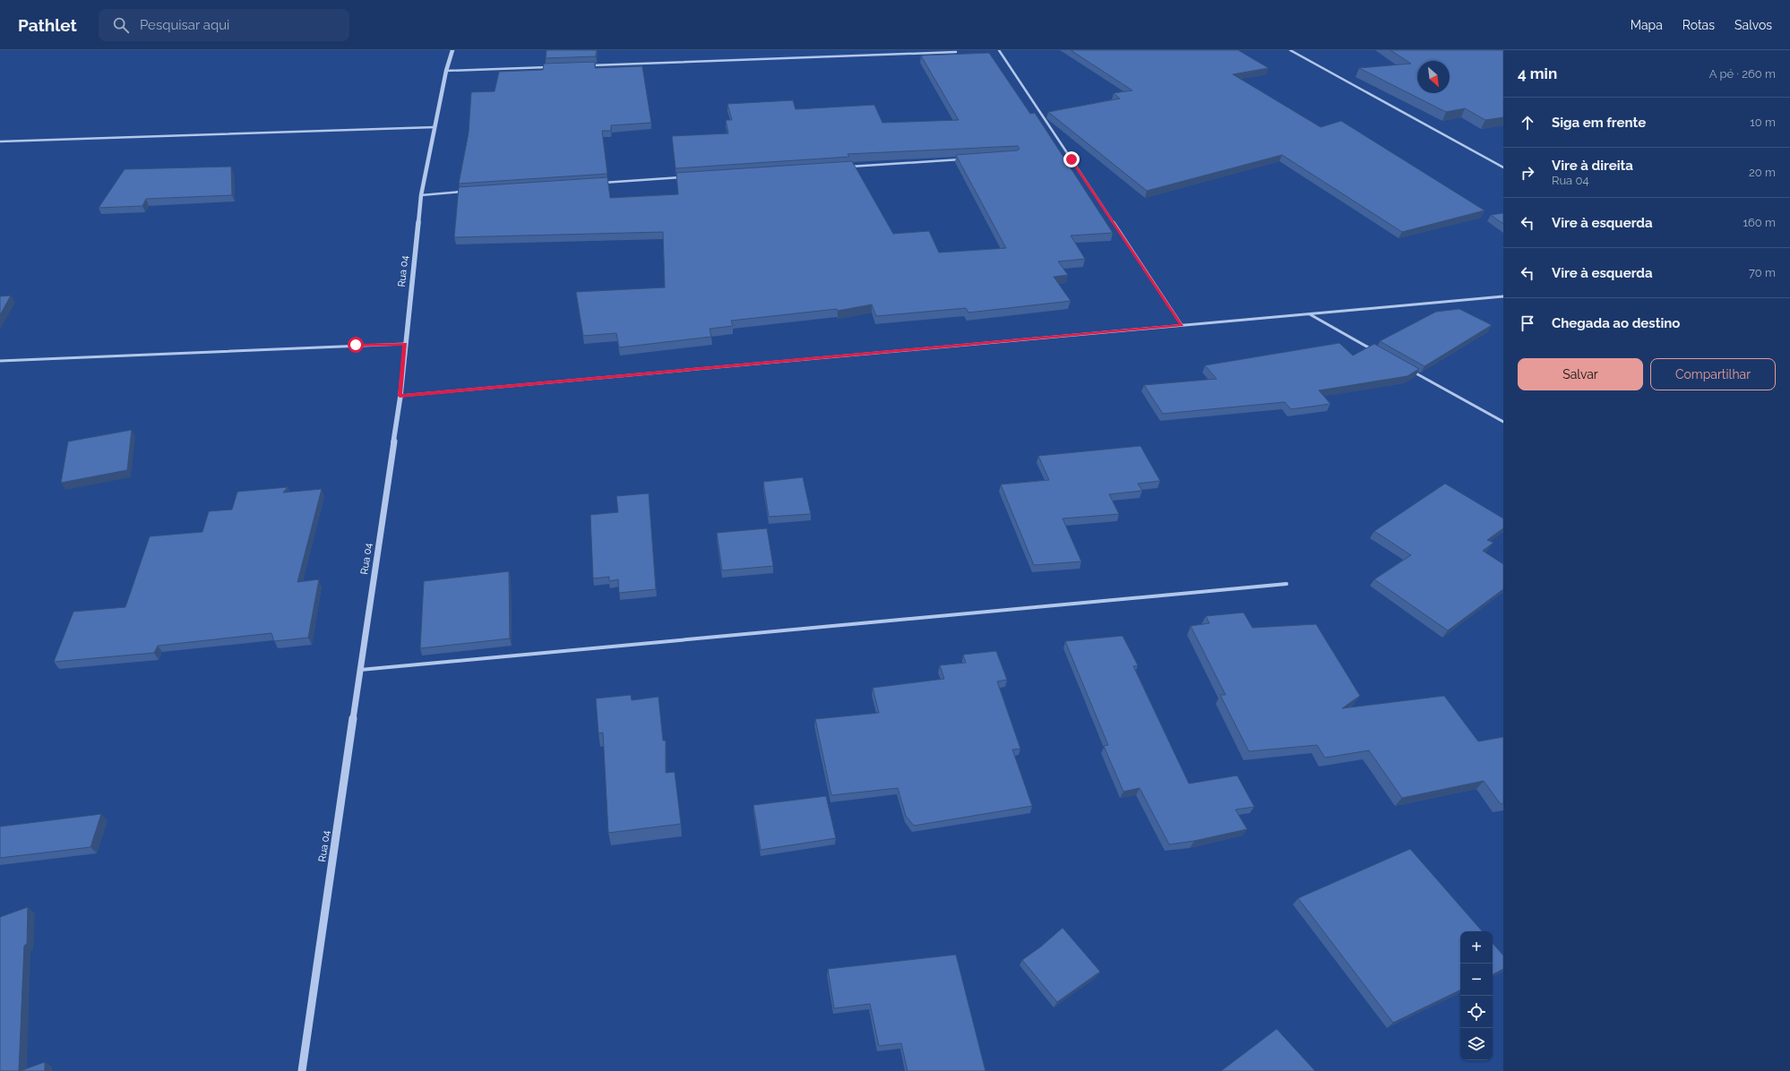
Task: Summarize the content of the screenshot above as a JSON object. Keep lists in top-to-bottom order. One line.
{"streets":{"street":["Rua 04"]},"north":"bottom right","page":{"header":"Pathlet","search":"Pesquisar aqui","nav":["Mapa","Rotas","Salvos"],"heading":["4 min","A pé · 260 m"],"list":[["Siga em frente","10 m"],["Vire à direita","Rua 04","20 m"],["Vire à esquerda","160 m"],["Vire à esquerda","70 m"],"Chegada ao destino"],"buttons":["Salvar","Compartilhar"],"map_buttons":["+","−"]}}
